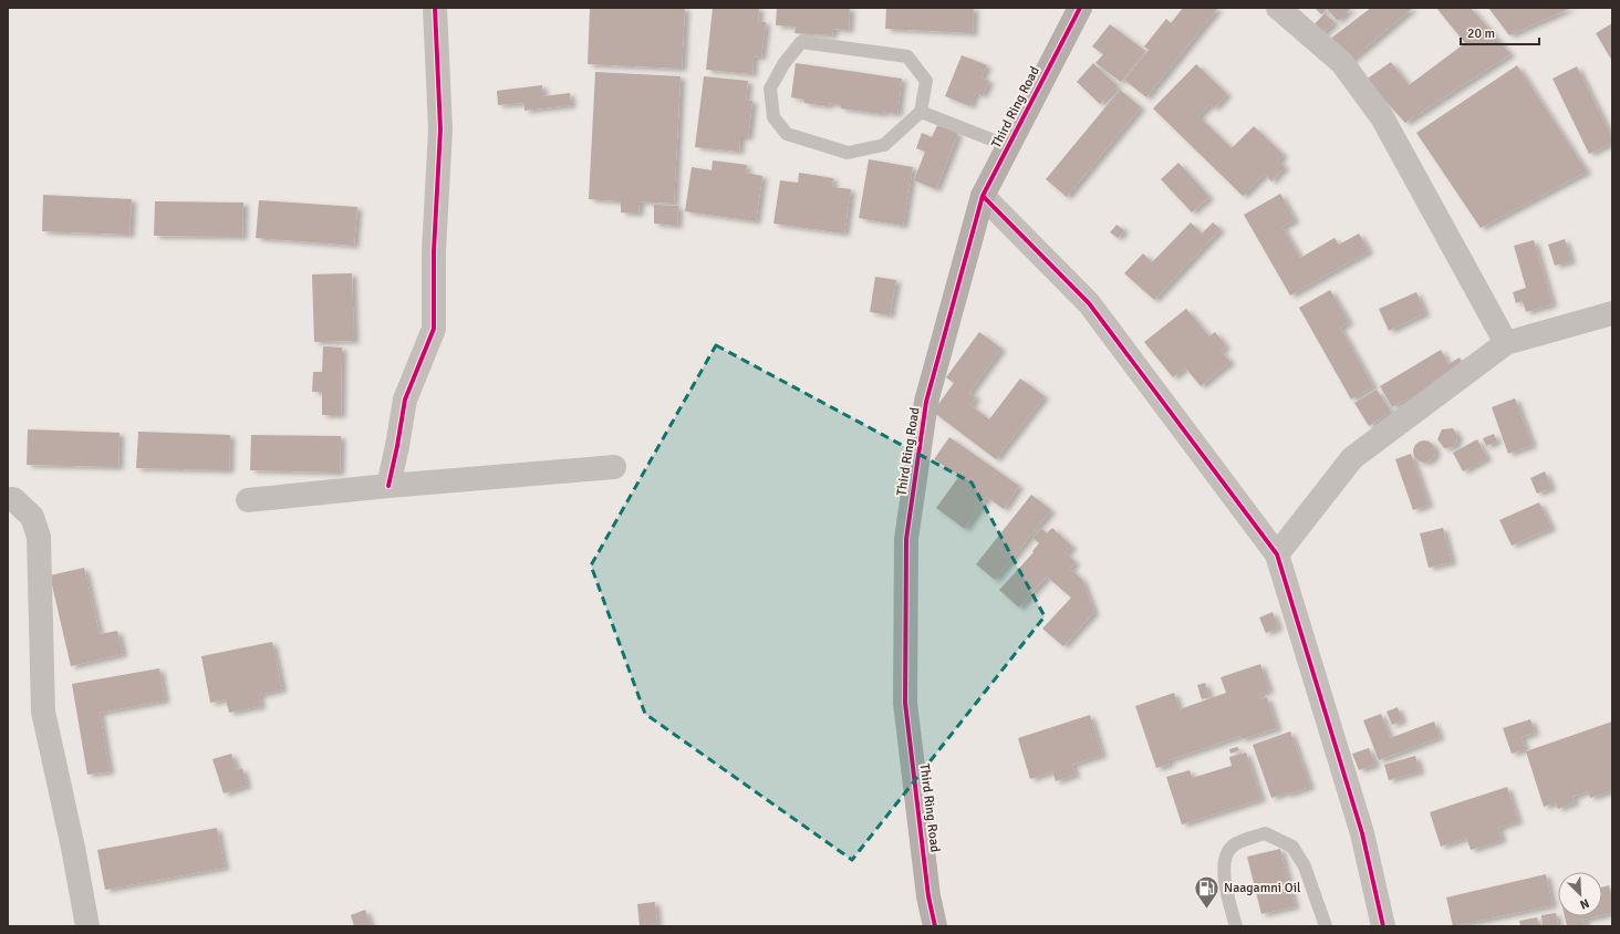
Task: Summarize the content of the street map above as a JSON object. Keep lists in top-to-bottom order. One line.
{"streets":{"street":["Third Ring Road"]},"places":{"fuel station":["Naagamni Oil"]},"scale_bar":"20 m","north":"bottom right"}
